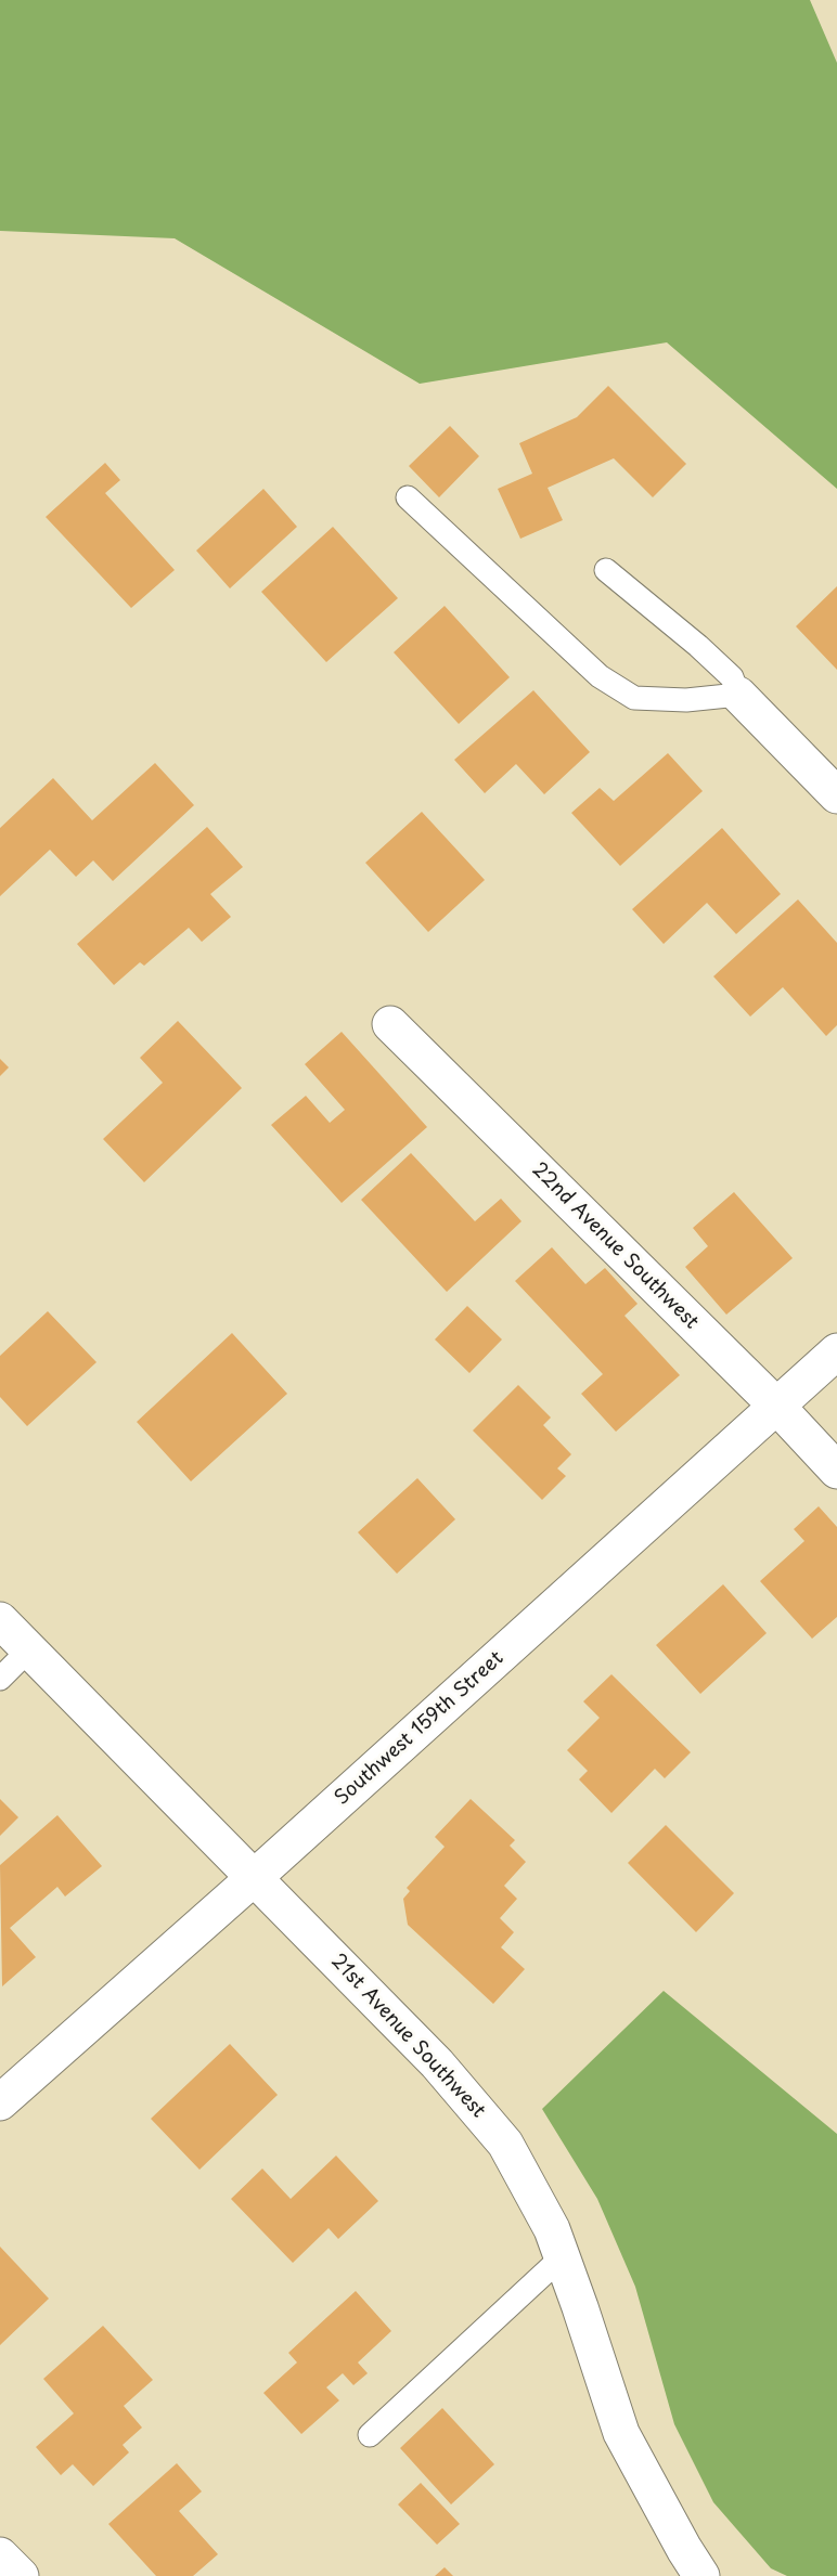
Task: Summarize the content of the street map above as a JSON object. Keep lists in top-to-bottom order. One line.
{"streets":{"street":["22nd Avenue Southwest","Southwest 159th Street","21st Avenue Southwest"]},"crossings":[["22nd Avenue Southwest","Southwest 159th Street"],["Southwest 159th Street","21st Avenue Southwest"]]}
